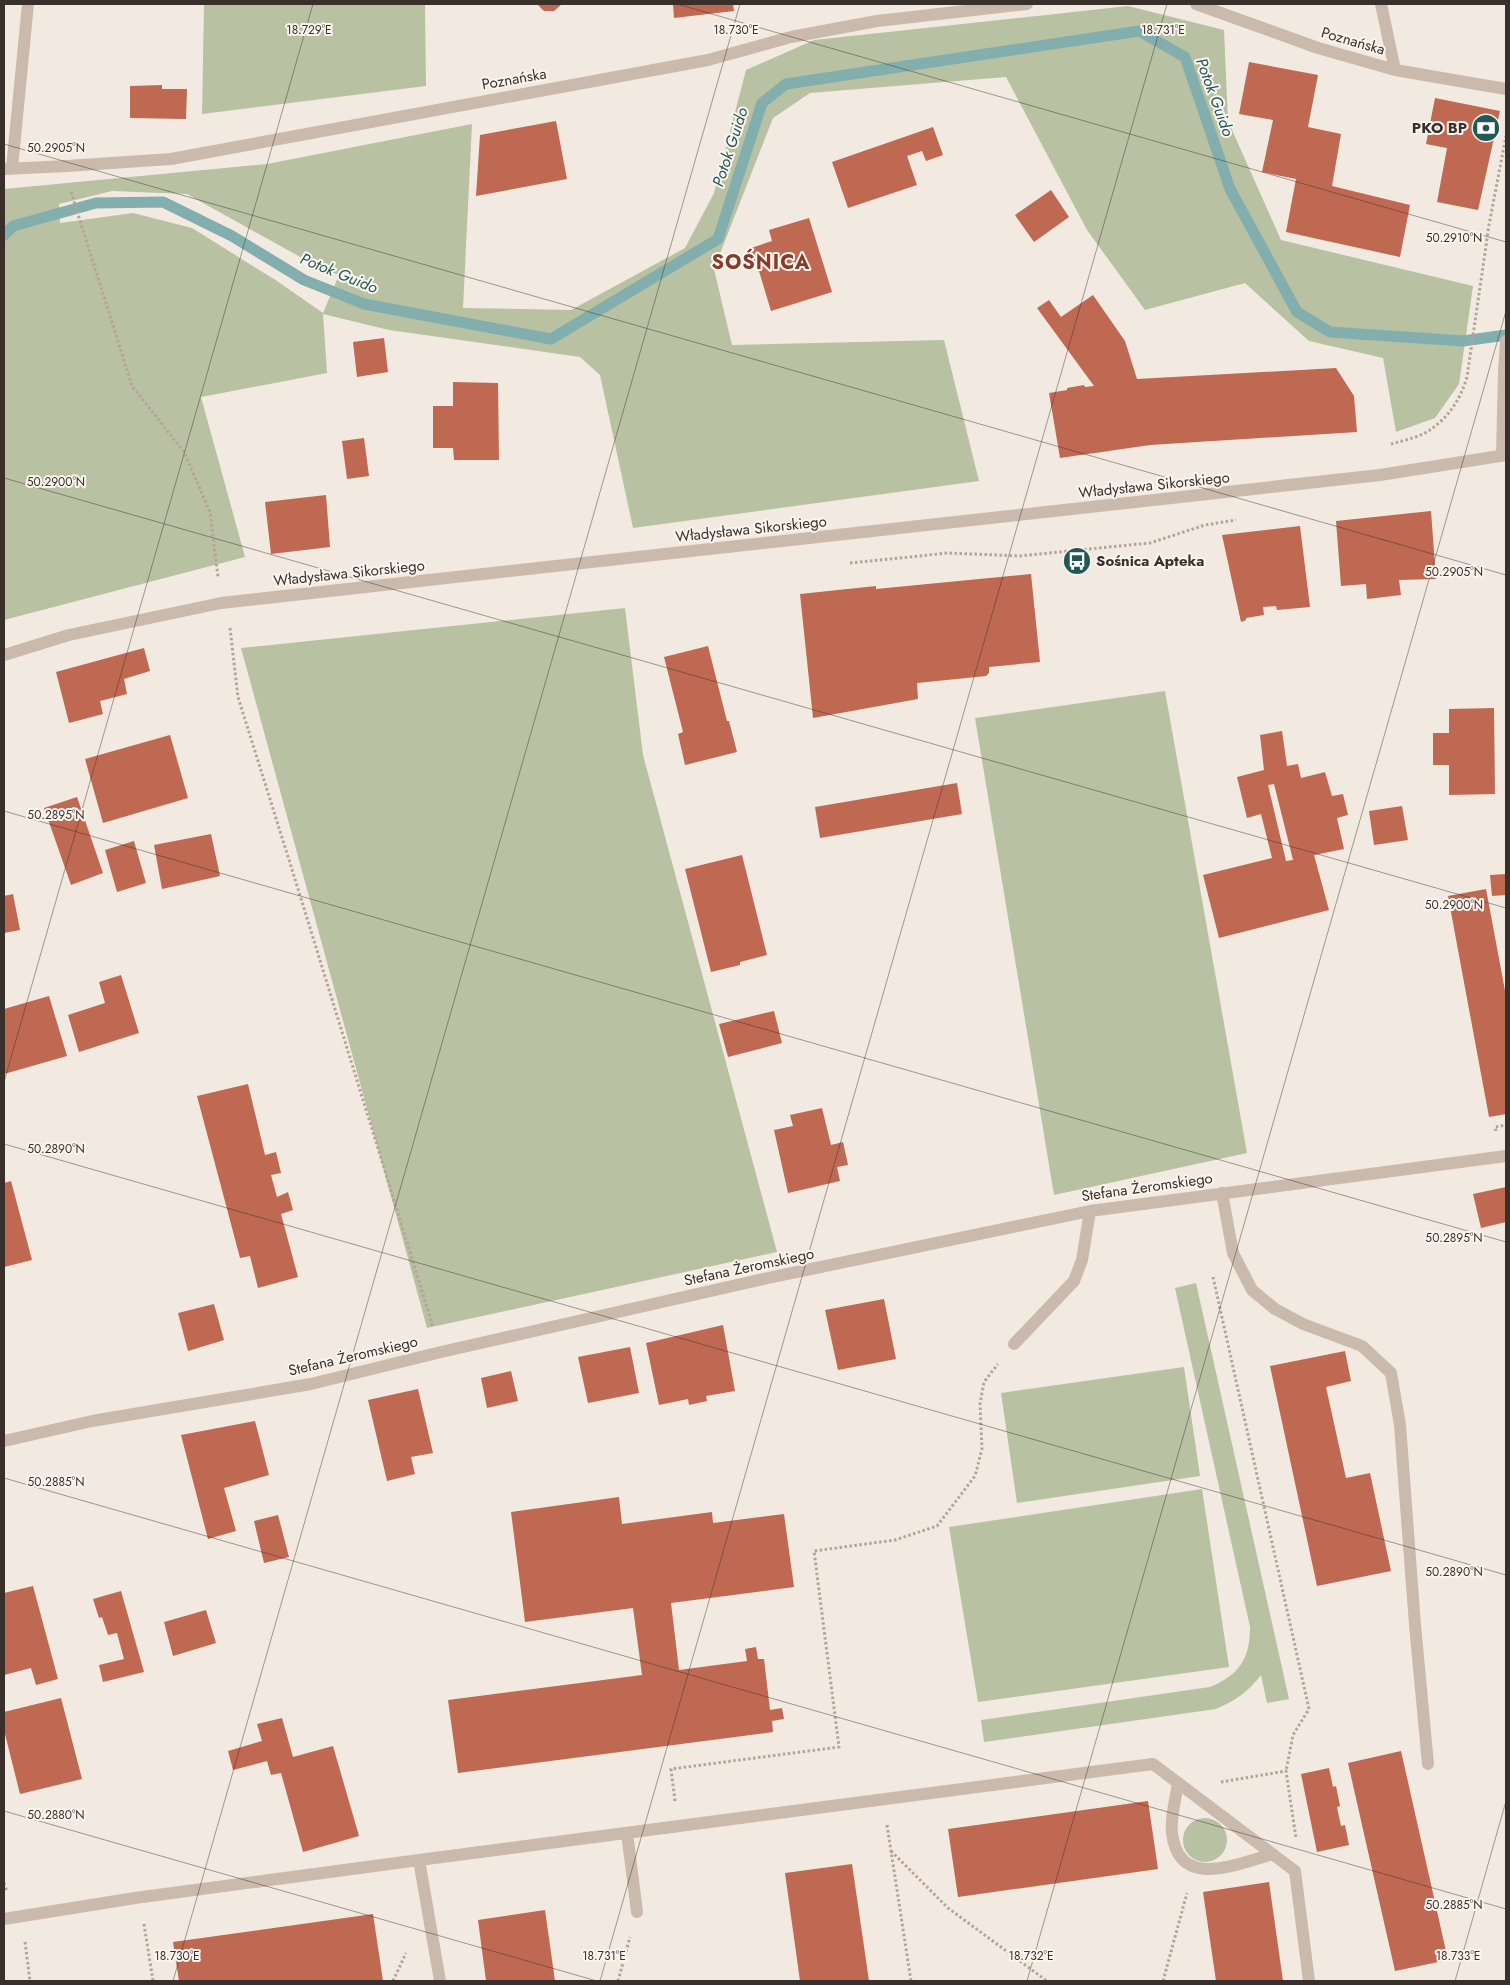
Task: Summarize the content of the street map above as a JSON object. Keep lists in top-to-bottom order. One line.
{"streets":{"street":["Poznańska","Władysława Sikorskiego","Stefana Żeromskiego"]},"districts":["SOŚNICA"],"water":["Potok Guido"],"places":{"bank":["PKO BP"],"bus stop":["Sośnica Apteka"]},"coordinates":["18.729°E","18.730°E","18.731°E","50.2905°N","50.2910°N","50.2900°N","50.2895°N","50.2890°N","50.2885°N","50.2880°N","18.732°E","18.733°E"]}
